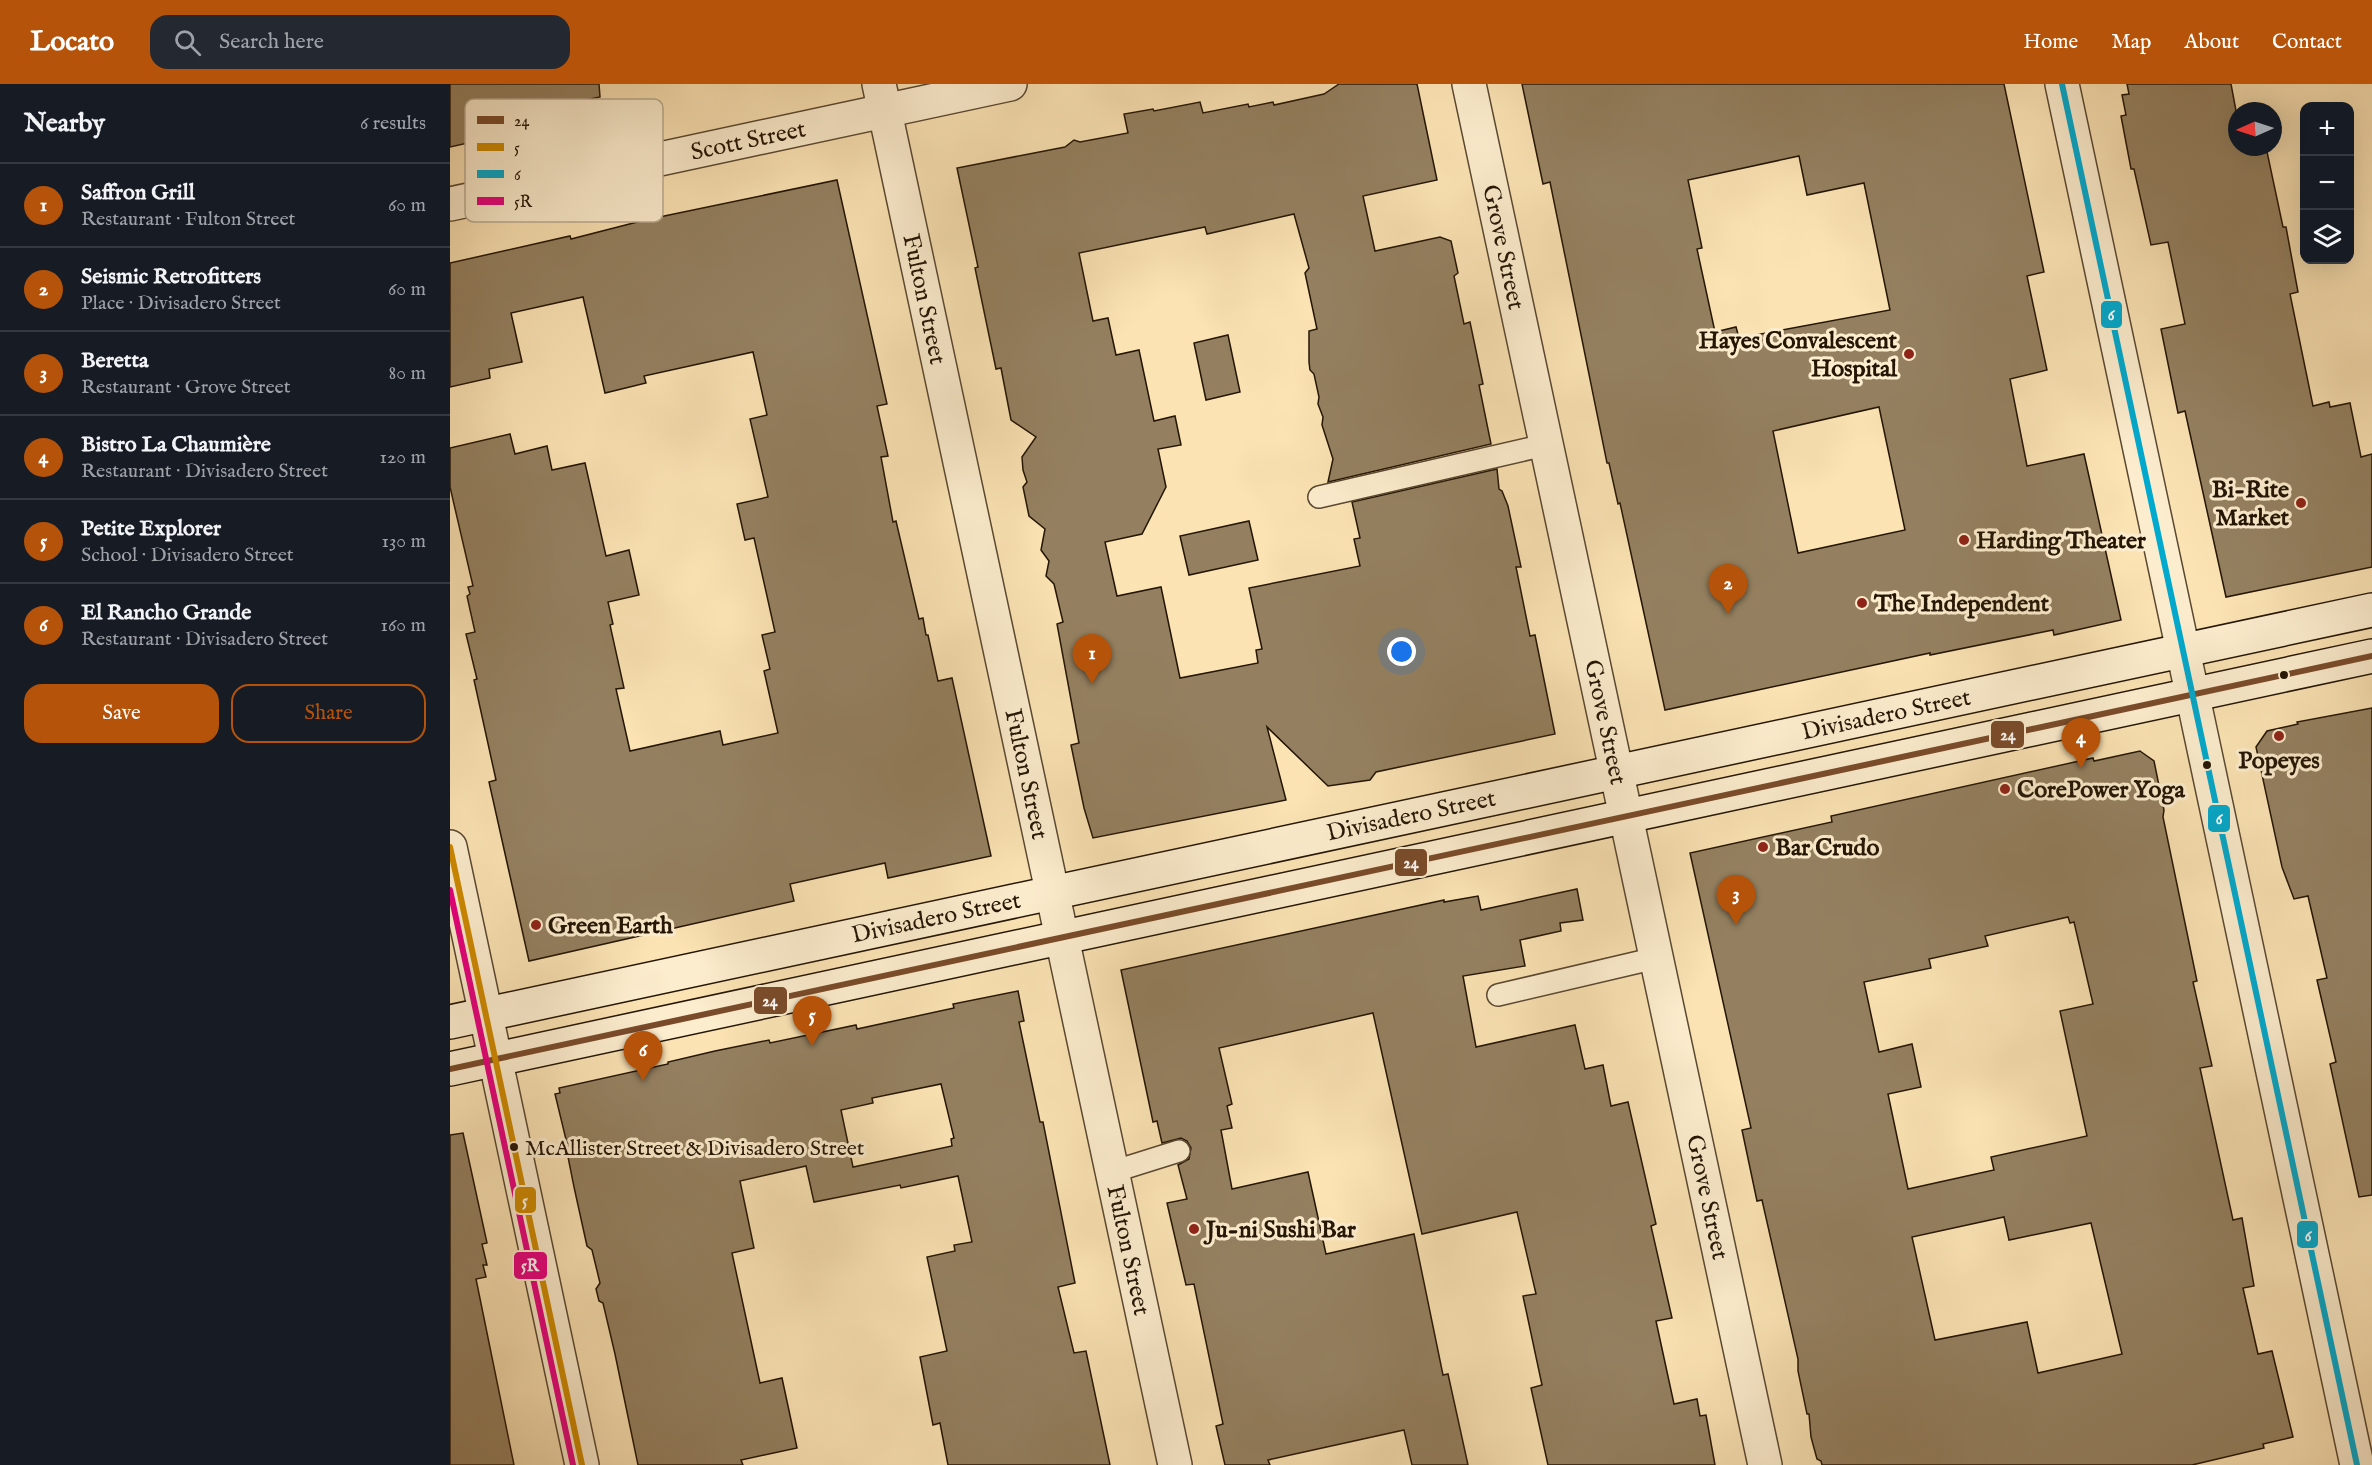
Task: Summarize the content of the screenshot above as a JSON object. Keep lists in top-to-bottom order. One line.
{"streets":{"street":["Scott Street","Grove Street","Fulton Street","Divisadero Street"]},"crossings":[["Scott Street","Fulton Street"],["Grove Street","Divisadero Street"],["Fulton Street","Divisadero Street"]],"places":["Hayes Convalescent Hospital","Bi-Rite Market","Harding Theater","The Independent","Popeyes","CorePower Yoga","Bar Crudo","Green Earth","McAllister Street & Divisadero Street","Ju-ni Sushi Bar"],"lines":["transit line 6","transit line 24","transit line 5","transit line 5R"],"legend":["24","5","6","5R"],"north":"left","page":{"header":"Locato","search":"Search here","nav":["Home","Map","About","Contact"],"heading":["Nearby","6 results"],"map_buttons":["+","−"],"list":[{"mark":"1","name":"Saffron Grill","note":"Restaurant · Fulton Street","value":"60 m"},{"mark":"2","name":"Seismic Retrofitters","note":"Place · Divisadero Street","value":"60 m"},{"mark":"3","name":"Beretta","note":"Restaurant · Grove Street","value":"80 m"},{"mark":"4","name":"Bistro La Chaumière","note":"Restaurant · Divisadero Street","value":"120 m"},{"mark":"5","name":"Petite Explorer","note":"School · Divisadero Street","value":"130 m"},{"mark":"6","name":"El Rancho Grande","note":"Restaurant · Divisadero Street","value":"160 m"}],"pins":["2","1","4","3","5","6"],"buttons":["Save","Share"]}}
